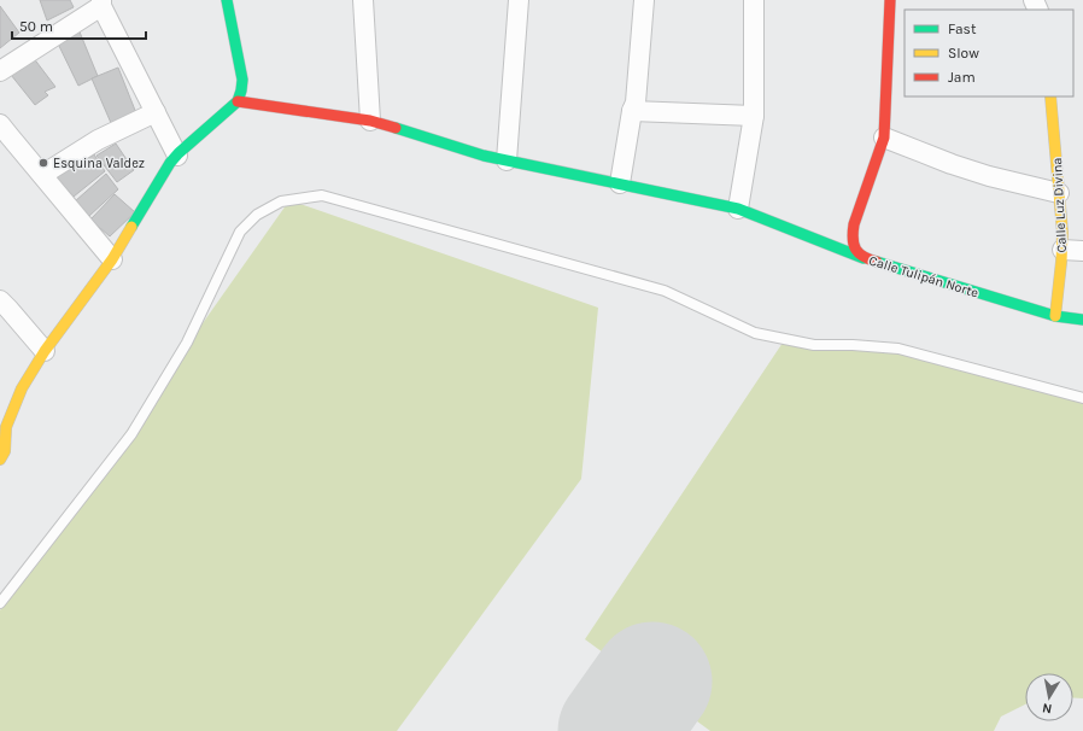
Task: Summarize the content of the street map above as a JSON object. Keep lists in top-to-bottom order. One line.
{"streets":{"street":["Calle Luz Divina","Calle Tulipán Norte"]},"crossings":[["Calle Luz Divina","Calle Tulipán Norte"]],"places":["Esquina Valdez"],"legend":["Fast","Slow","Jam"],"scale_bar":"50 m","north":"bottom"}
